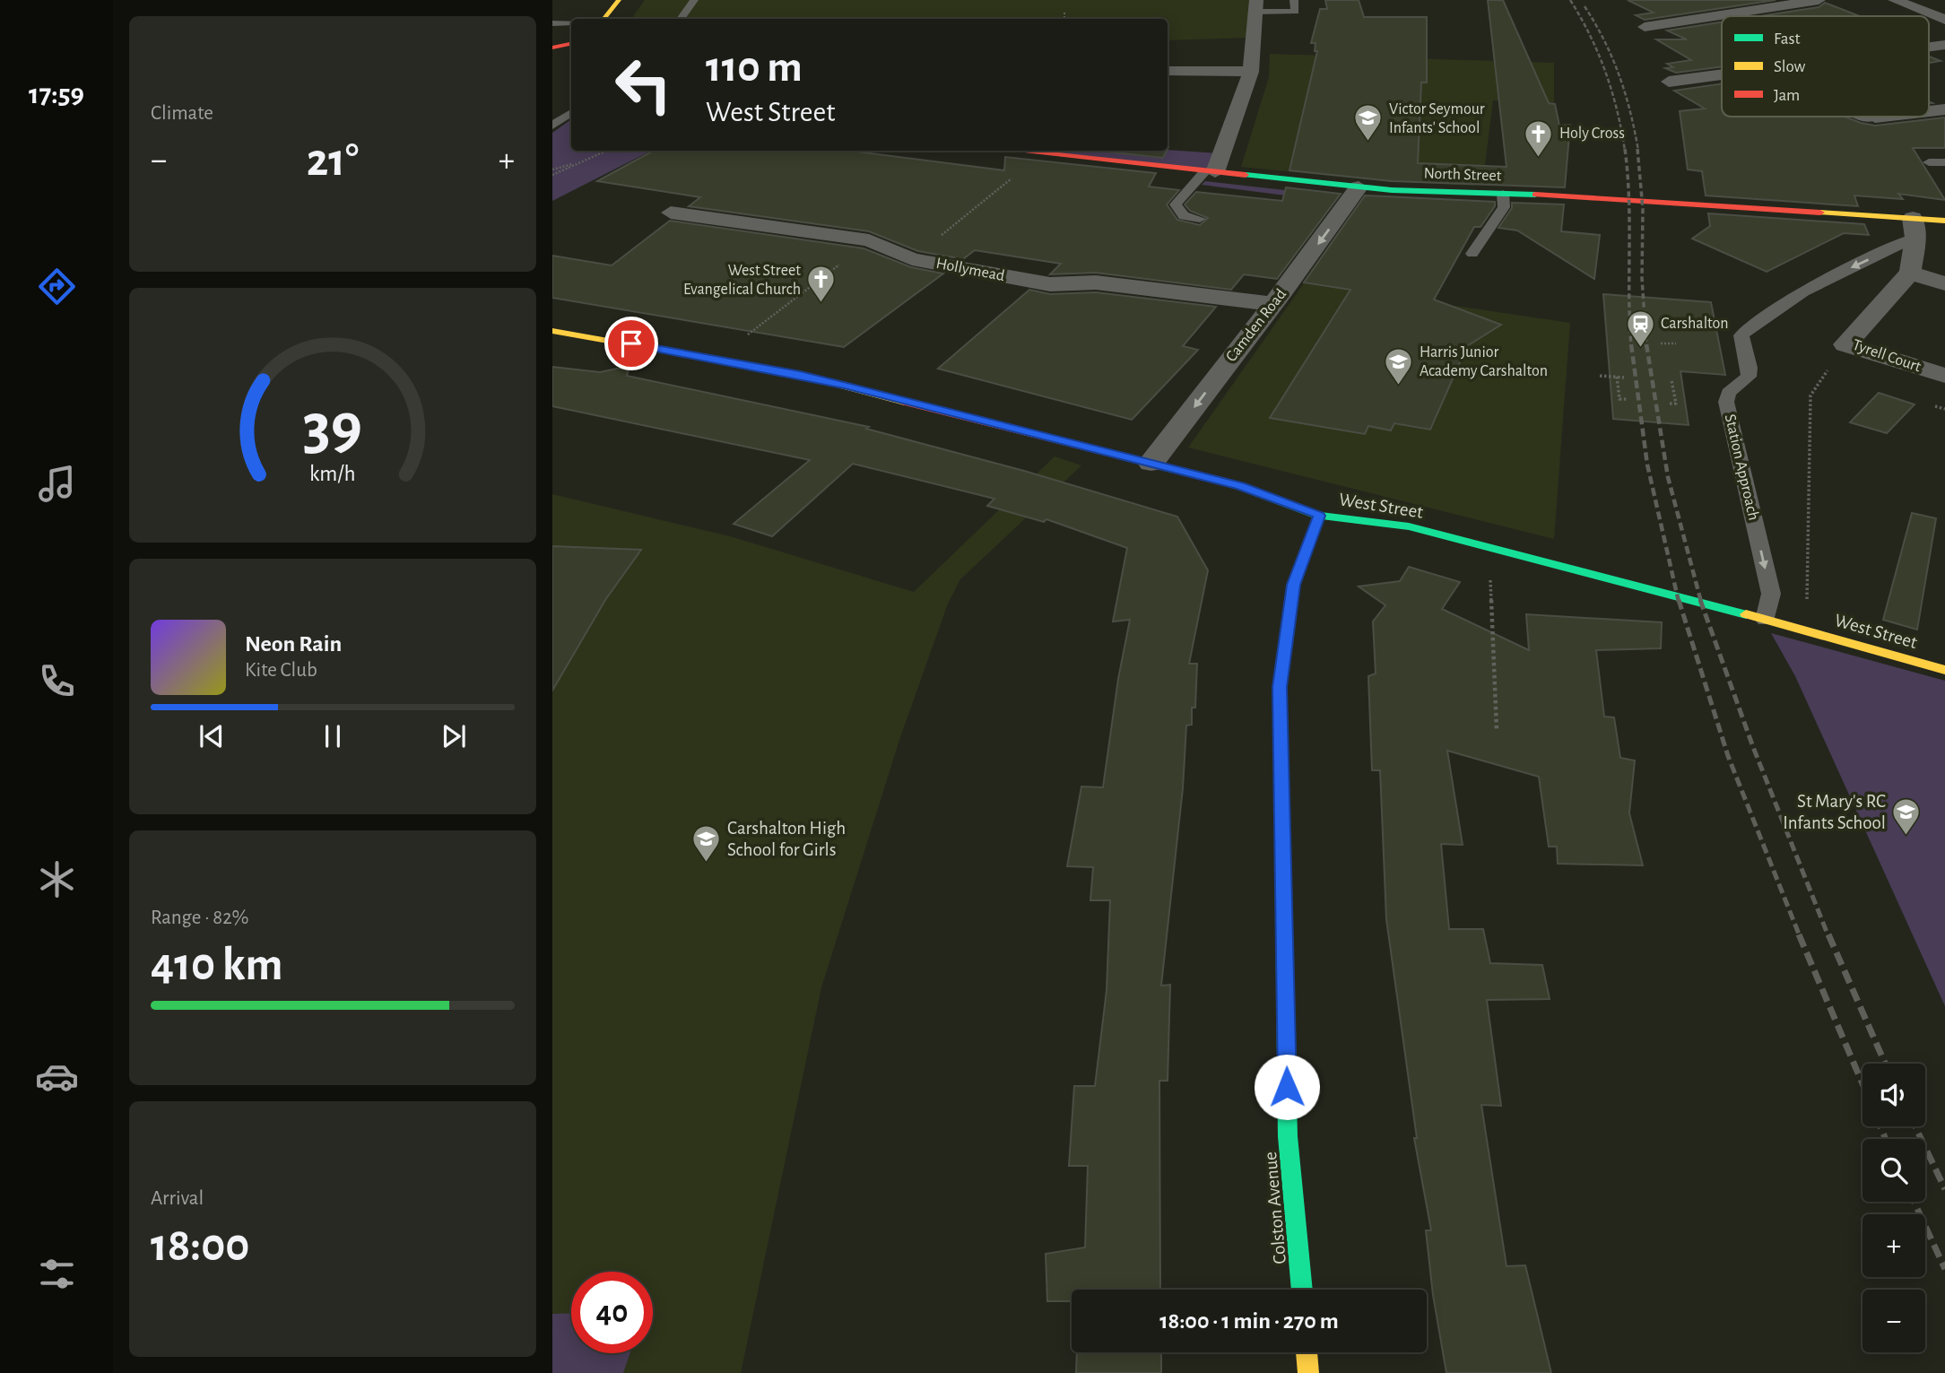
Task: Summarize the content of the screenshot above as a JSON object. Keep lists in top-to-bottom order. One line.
{"streets":{"main road":["North Street","West Street","Colston Avenue"],"street":["Hollymead","Camden Road","Tyrell Court"],"lane":["Station Approach"]},"crossings":[["North Street","Camden Road"],["North Street","Station Approach"],["Hollymead","Camden Road"],["Camden Road","West Street"],["Station Approach","West Street"],["West Street","Colston Avenue"]],"one_way":["Camden Road","Station Approach"],"places":{"school or university":["Victor Seymour Infants' School","Harris Junior Academy Carshalton","St Mary's RC Infants School","Carshalton High School for Girls"],"church":["Holy Cross","West Street Evangelical Church"],"station":["Carshalton"]},"legend":["Fast","Slow","Jam"],"page":{"tabs":"17:59","tile":["Climate",["Range · 82%","410 km"],["Arrival","18:00"]],"turn":["110 m","West Street"],"heat":["−","21°","+"],"song":["Neon Rain","Kite Club"],"map_buttons":["+","−"],"limit":"40","trip":"18:00 · 1 min · 270 m","gauge":["39","km/h"]}}
